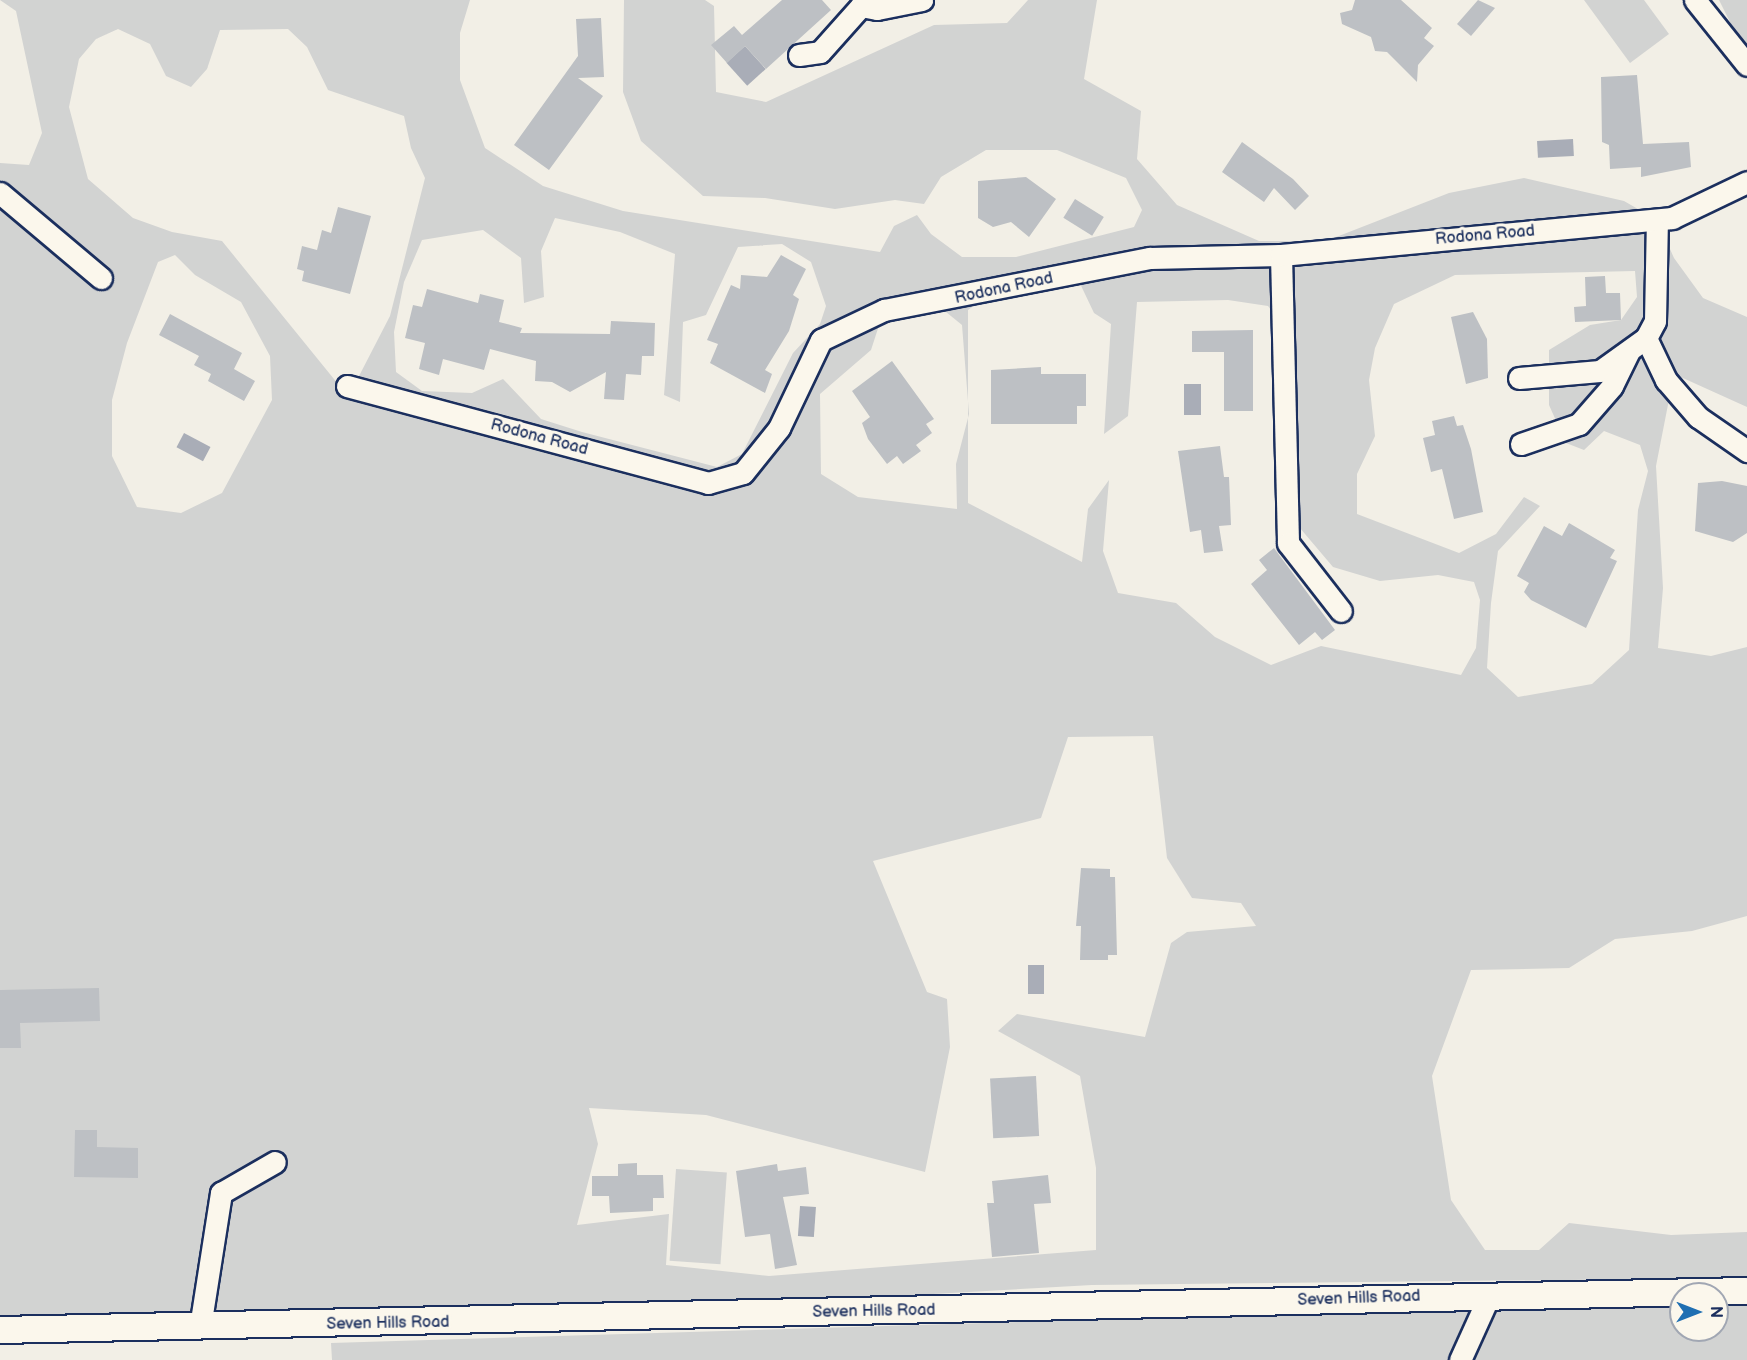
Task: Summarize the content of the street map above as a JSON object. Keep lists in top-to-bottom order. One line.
{"streets":{"main road":["Seven Hills Road"],"street":["Rodona Road"]},"north":"right"}
